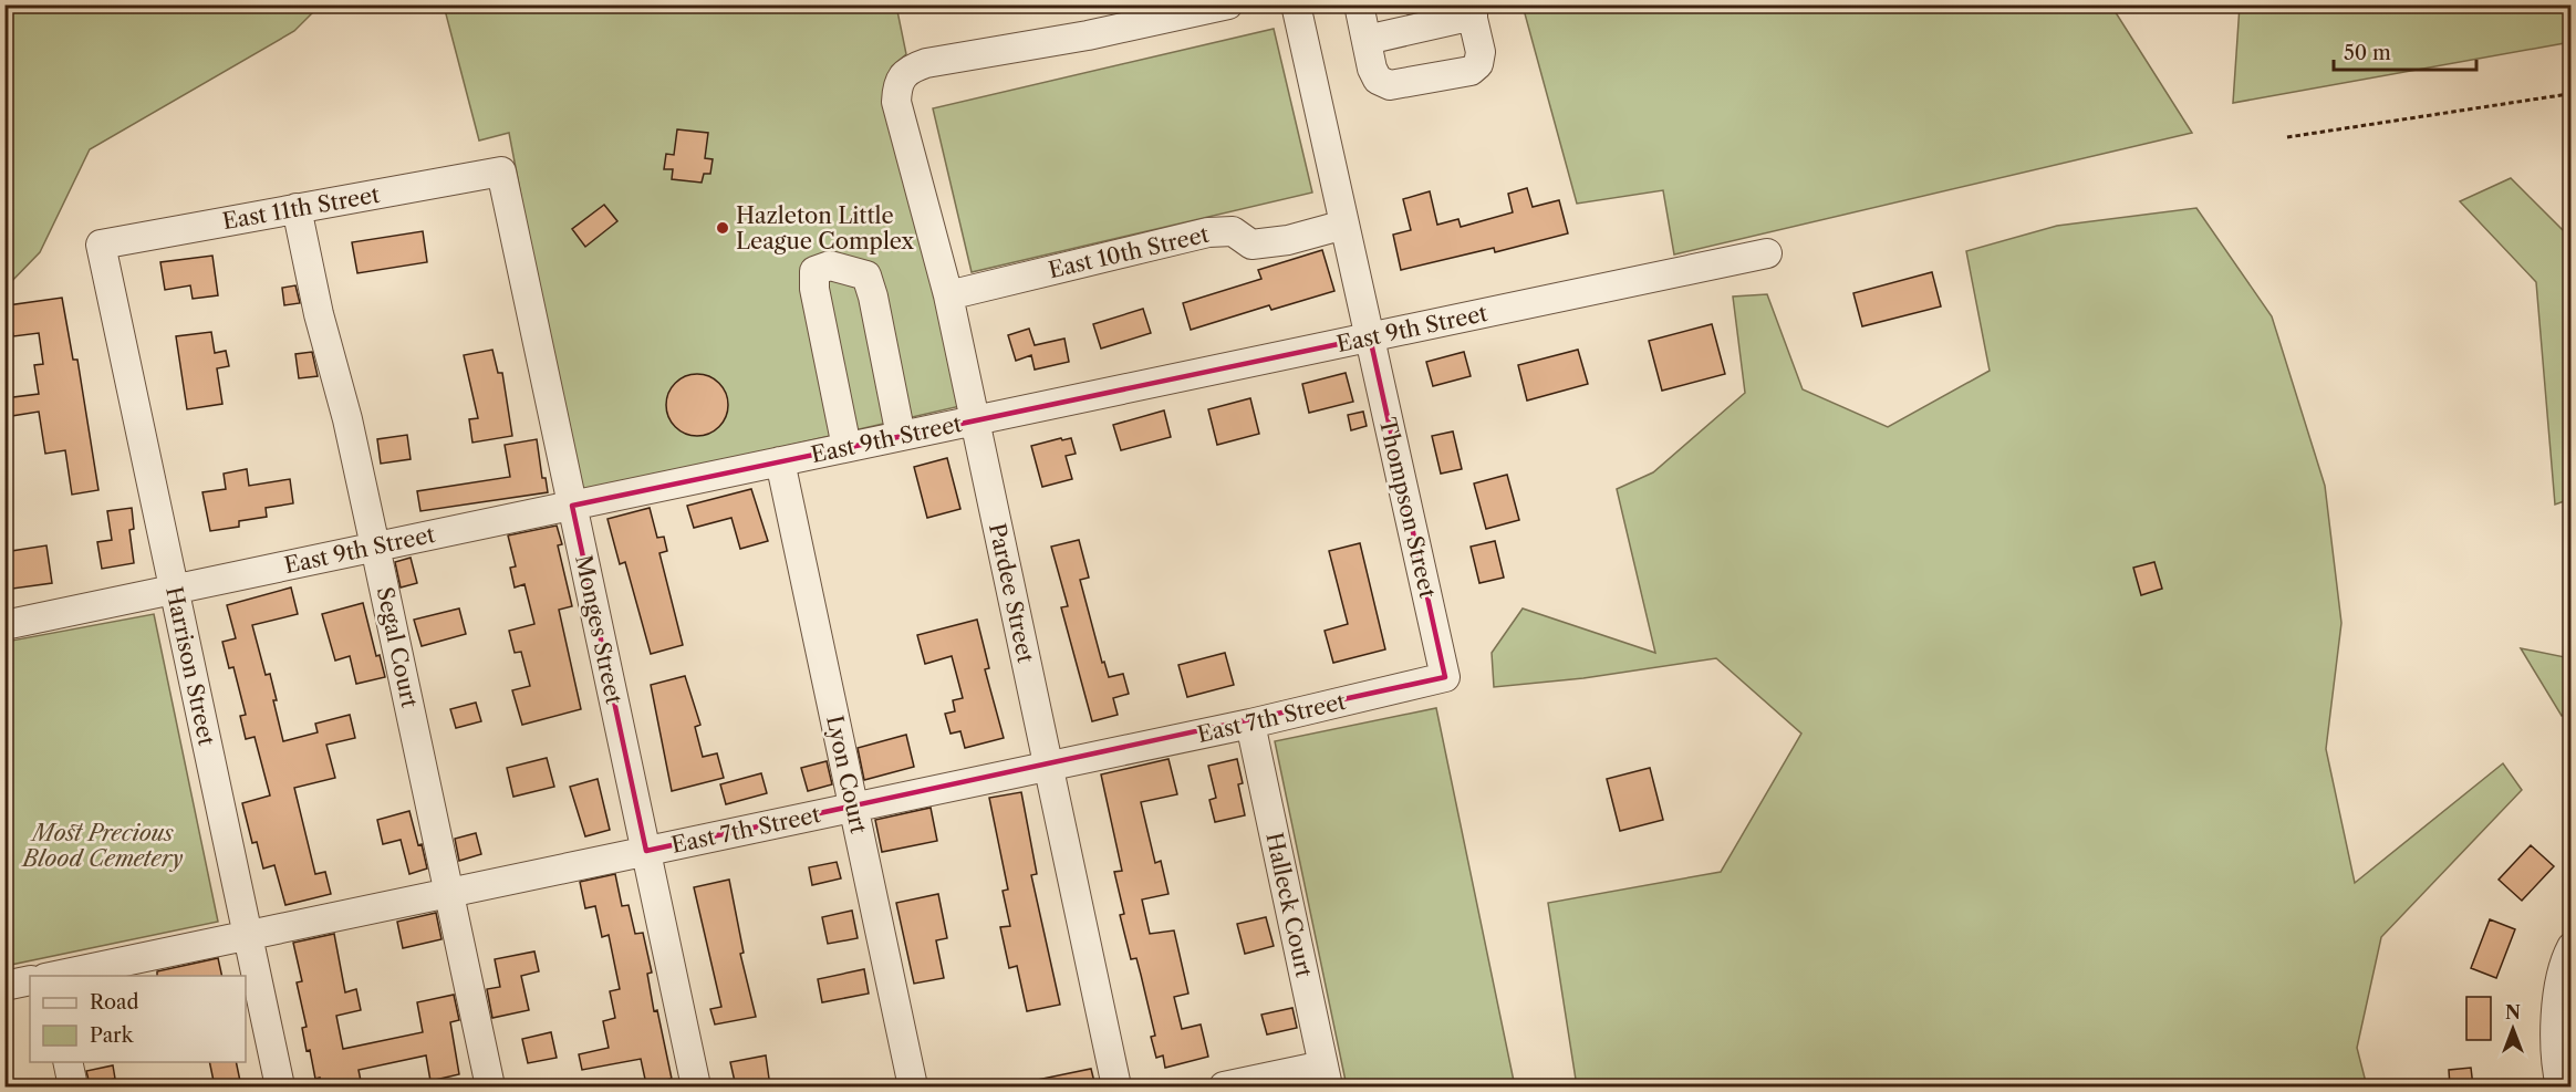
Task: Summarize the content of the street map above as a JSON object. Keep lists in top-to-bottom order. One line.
{"streets":{"street":["East 11th Street","East 10th Street","East 9th Street","Thompson Street","Pardee Street","Monges Street","Segal Court","Harrison Street","East 7th Street","Lyon Court","Halleck Court"]},"crossings":[["East 11th Street","Monges Street"],["East 11th Street","Segal Court"],["East 11th Street","Harrison Street"],["East 10th Street","Thompson Street"],["East 10th Street","Pardee Street"],["East 9th Street","Thompson Street"],["East 9th Street","Pardee Street"],["East 9th Street","Monges Street"],["East 9th Street","Segal Court"],["East 9th Street","Harrison Street"],["East 9th Street","Lyon Court"],["Thompson Street","East 7th Street"],["Pardee Street","East 7th Street"],["Monges Street","East 7th Street"],["Segal Court","East 7th Street"],["Harrison Street","East 7th Street"],["East 7th Street","Lyon Court"],["East 7th Street","Halleck Court"]],"parks":["Most Precious Blood Cemetery"],"places":["Hazleton Little League Complex"],"legend":["Road","Park"],"scale_bar":"50 m","north":"top"}
